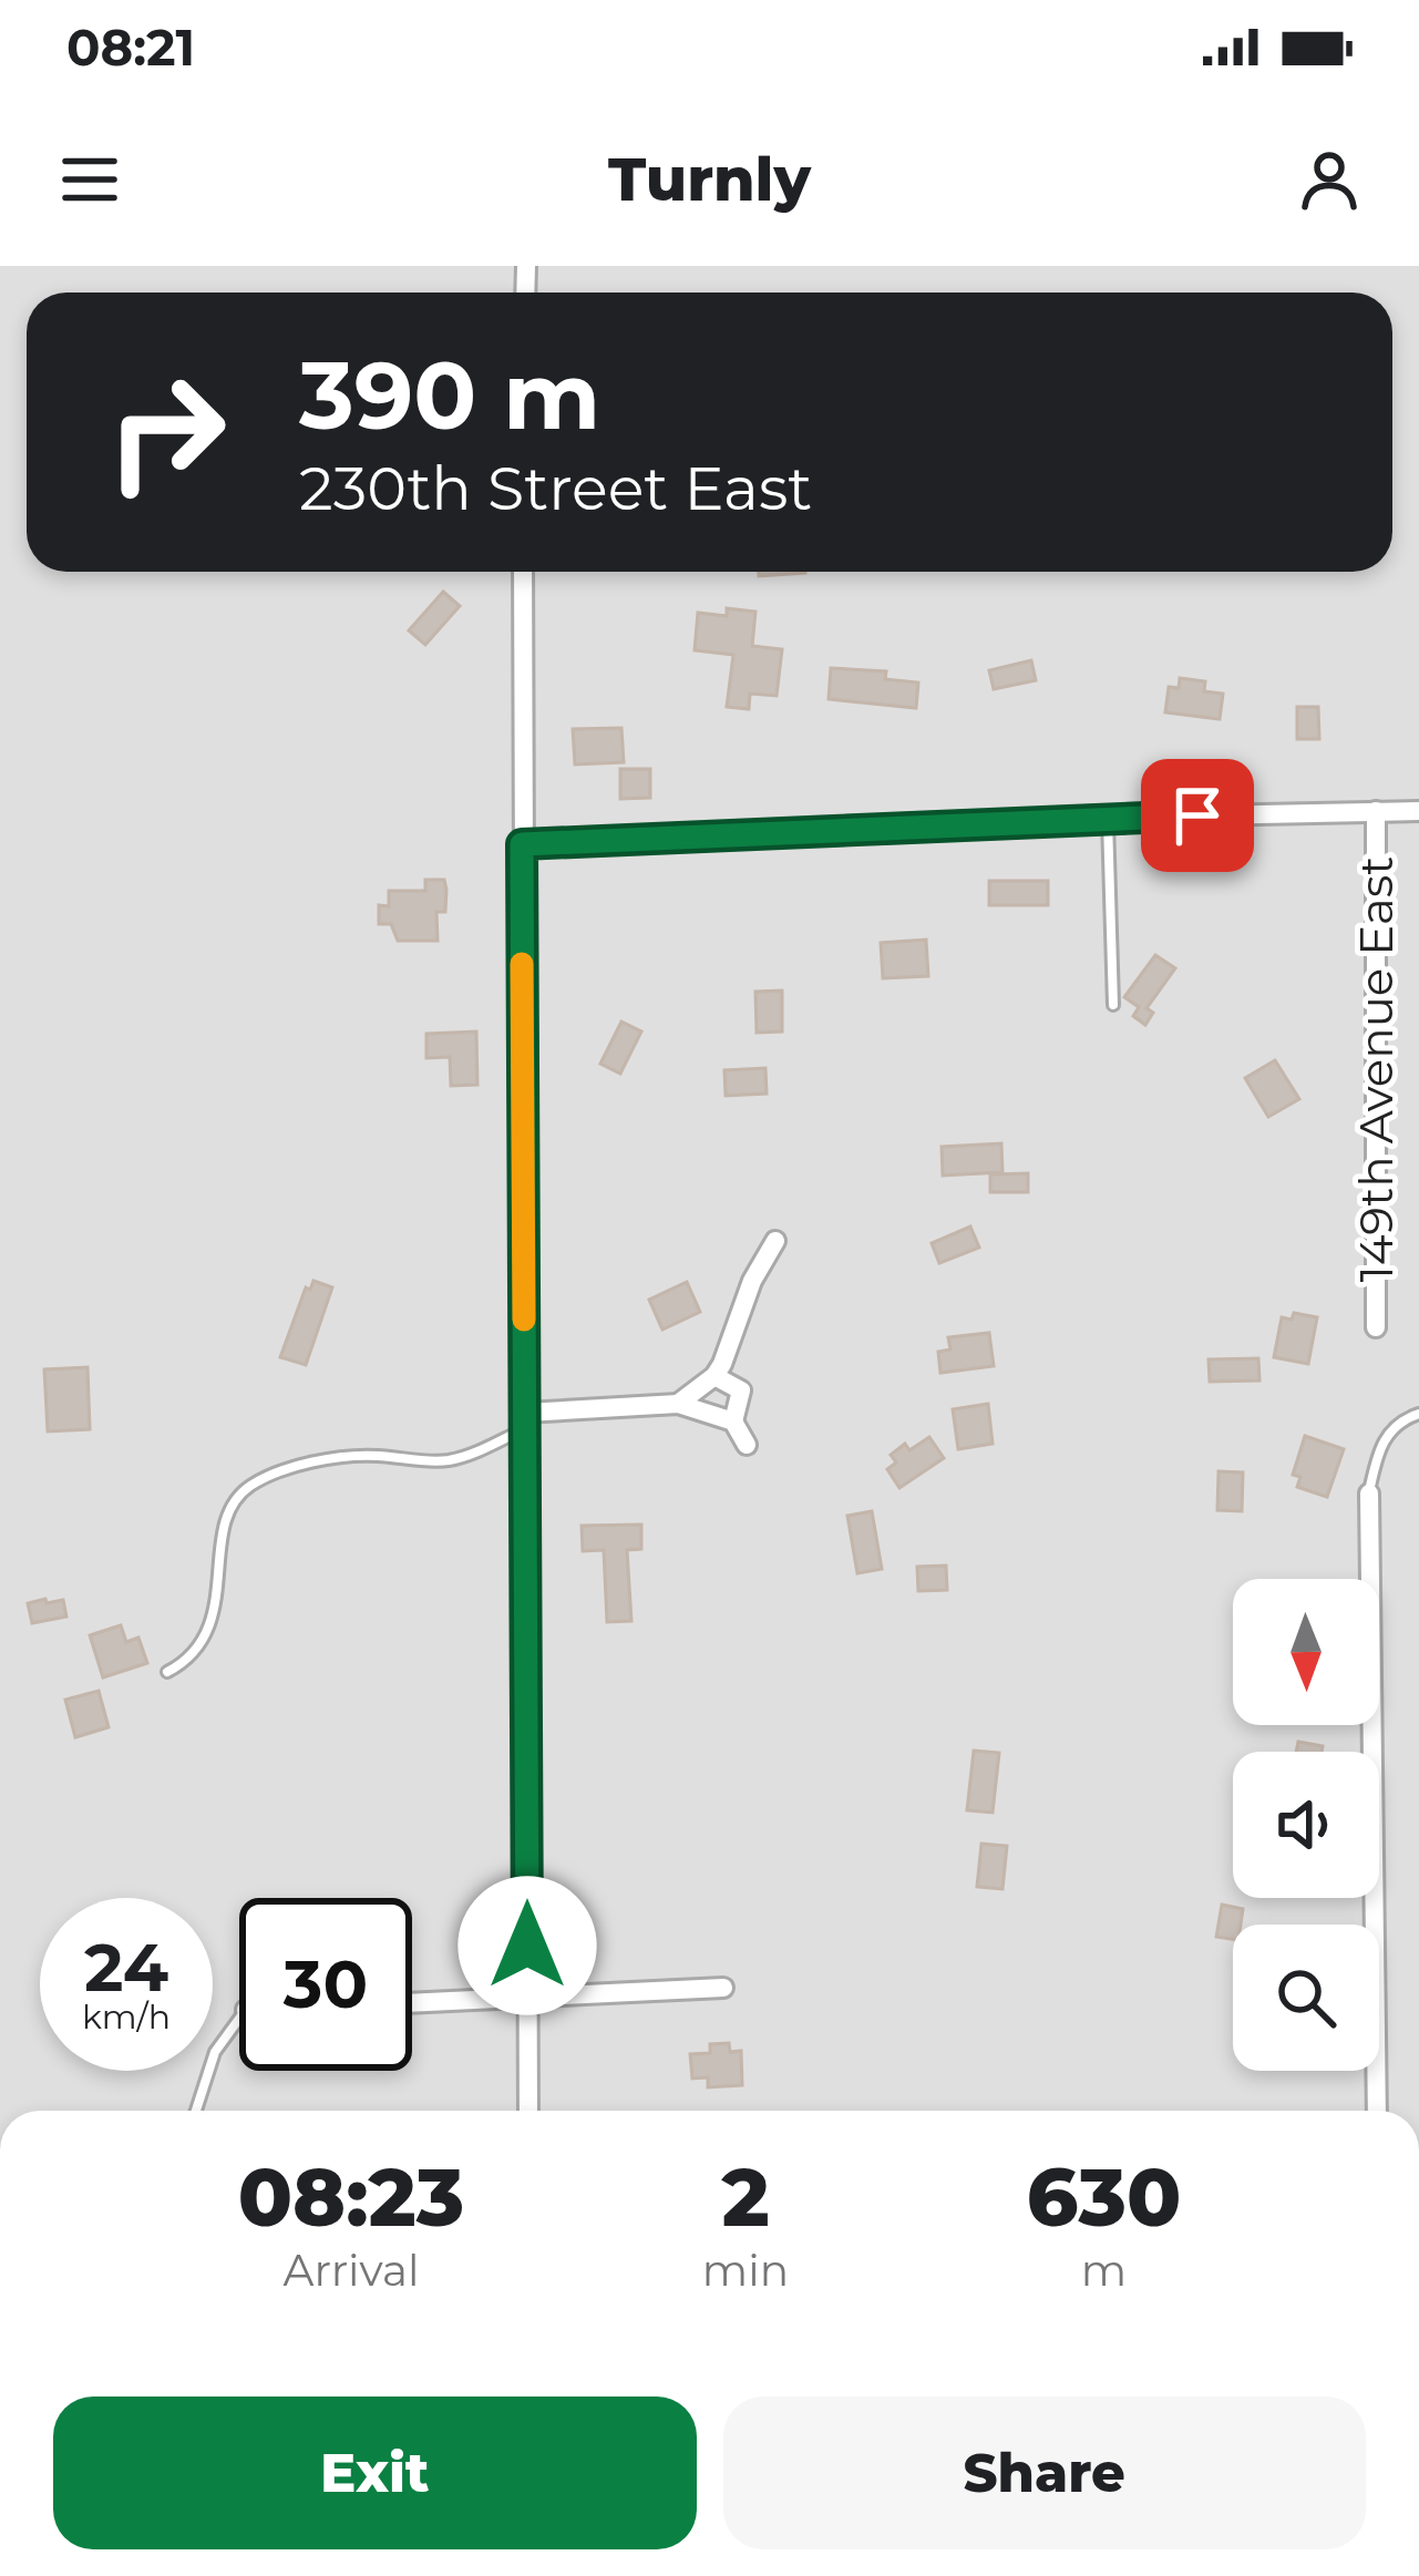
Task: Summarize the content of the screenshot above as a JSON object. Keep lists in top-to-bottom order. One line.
{"streets":{"street":["149th Avenue East"]},"north":"bottom","page":{"status":"08:21","header":"Turnly","turn":["390 m","230th Street East"],"speed":"24 km/h","limit":"30","eta":["08:23","Arrival","2","min","630","m"],"buttons":["Exit","Share"]}}
